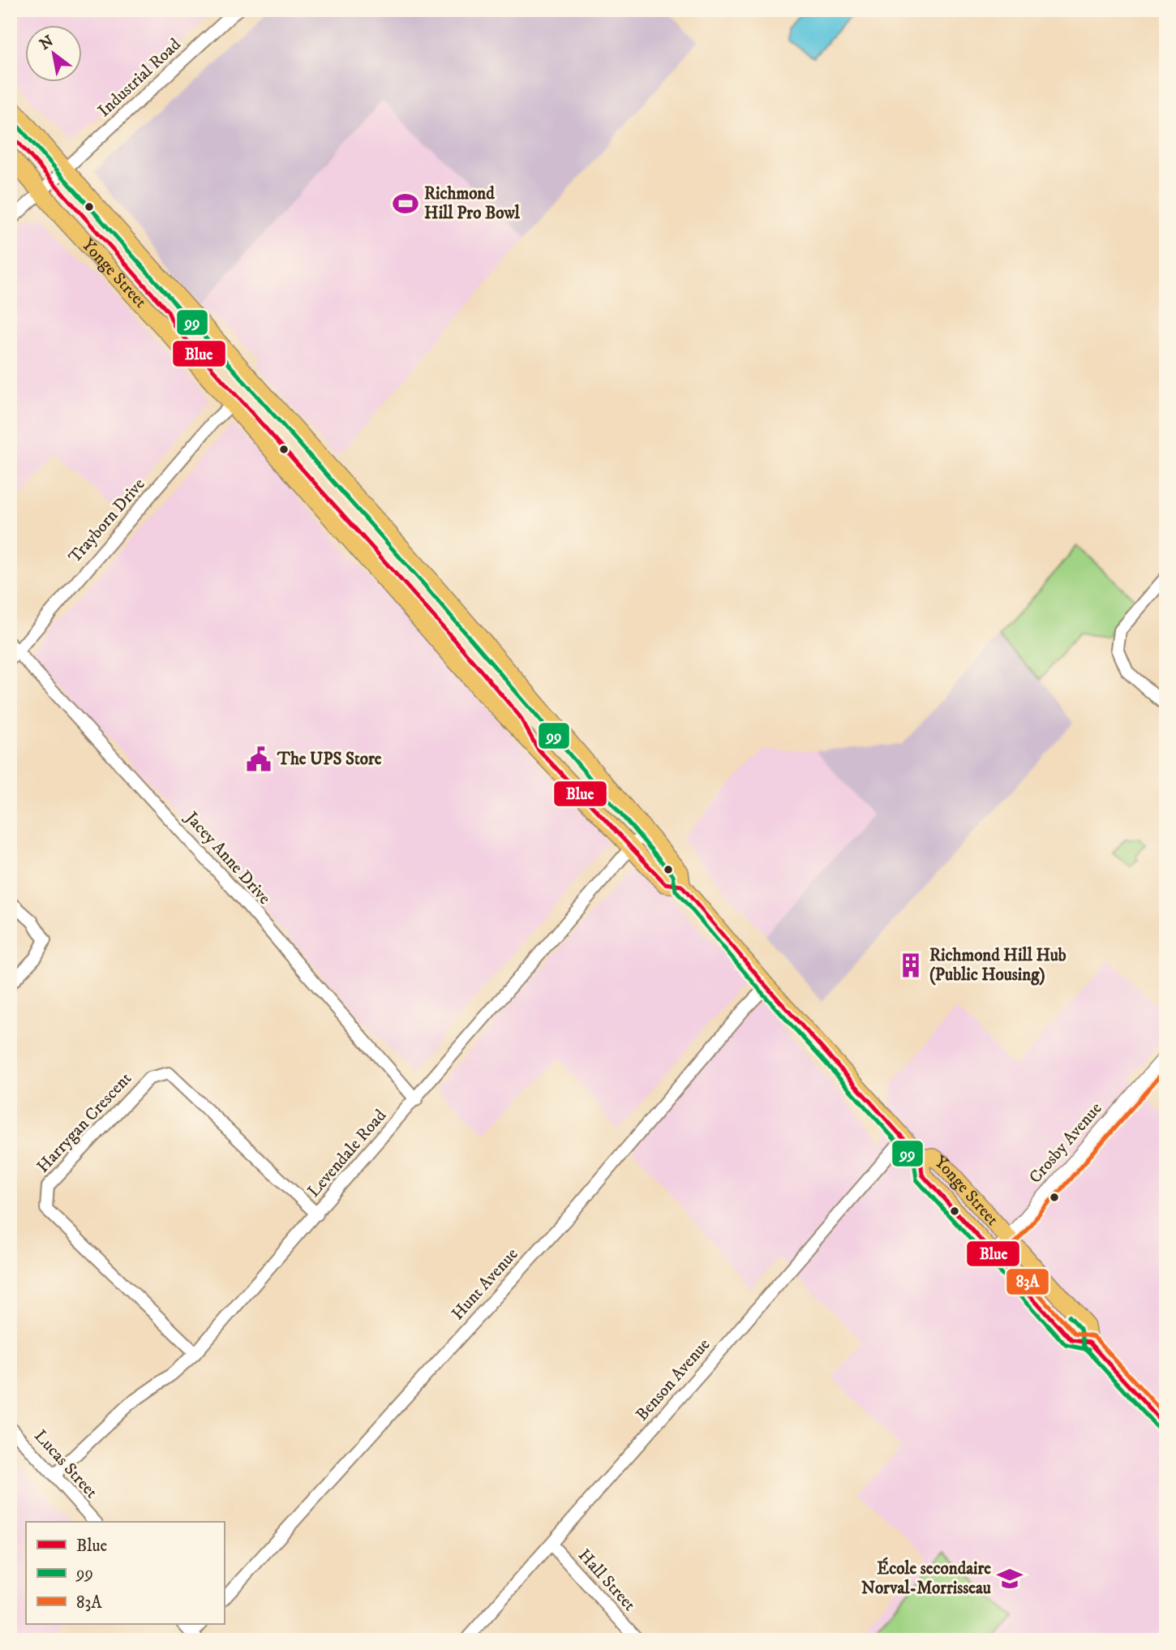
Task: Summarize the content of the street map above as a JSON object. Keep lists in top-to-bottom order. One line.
{"streets":{"main road":["Yonge Street"],"street":["Industrial Road","Trayborn Drive","Jacey Anne Drive","Harrygan Crescent","Crosby Avenue","Levendale Road","Hunt Avenue","Benson Avenue","Lucas Street","Hall Street"]},"crossings":[["Industrial Road","Yonge Street"],["Yonge Street","Trayborn Drive"],["Yonge Street","Crosby Avenue"],["Yonge Street","Levendale Road"],["Yonge Street","Hunt Avenue"],["Yonge Street","Benson Avenue"],["Trayborn Drive","Jacey Anne Drive"],["Jacey Anne Drive","Levendale Road"],["Harrygan Crescent","Levendale Road"],["Levendale Road","Lucas Street"],["Benson Avenue","Hall Street"]],"places":{"sports":["Richmond Hill Pro Bowl"],"public building":["The UPS Store"],"building":["Richmond Hill Hub (Public Housing)"],"school or university":["École secondaire Norval-Morrisseau"]},"lines":["transit line 99","transit line Blue","transit line 83A"],"legend":["Blue","99","83A"],"north":"top left"}
